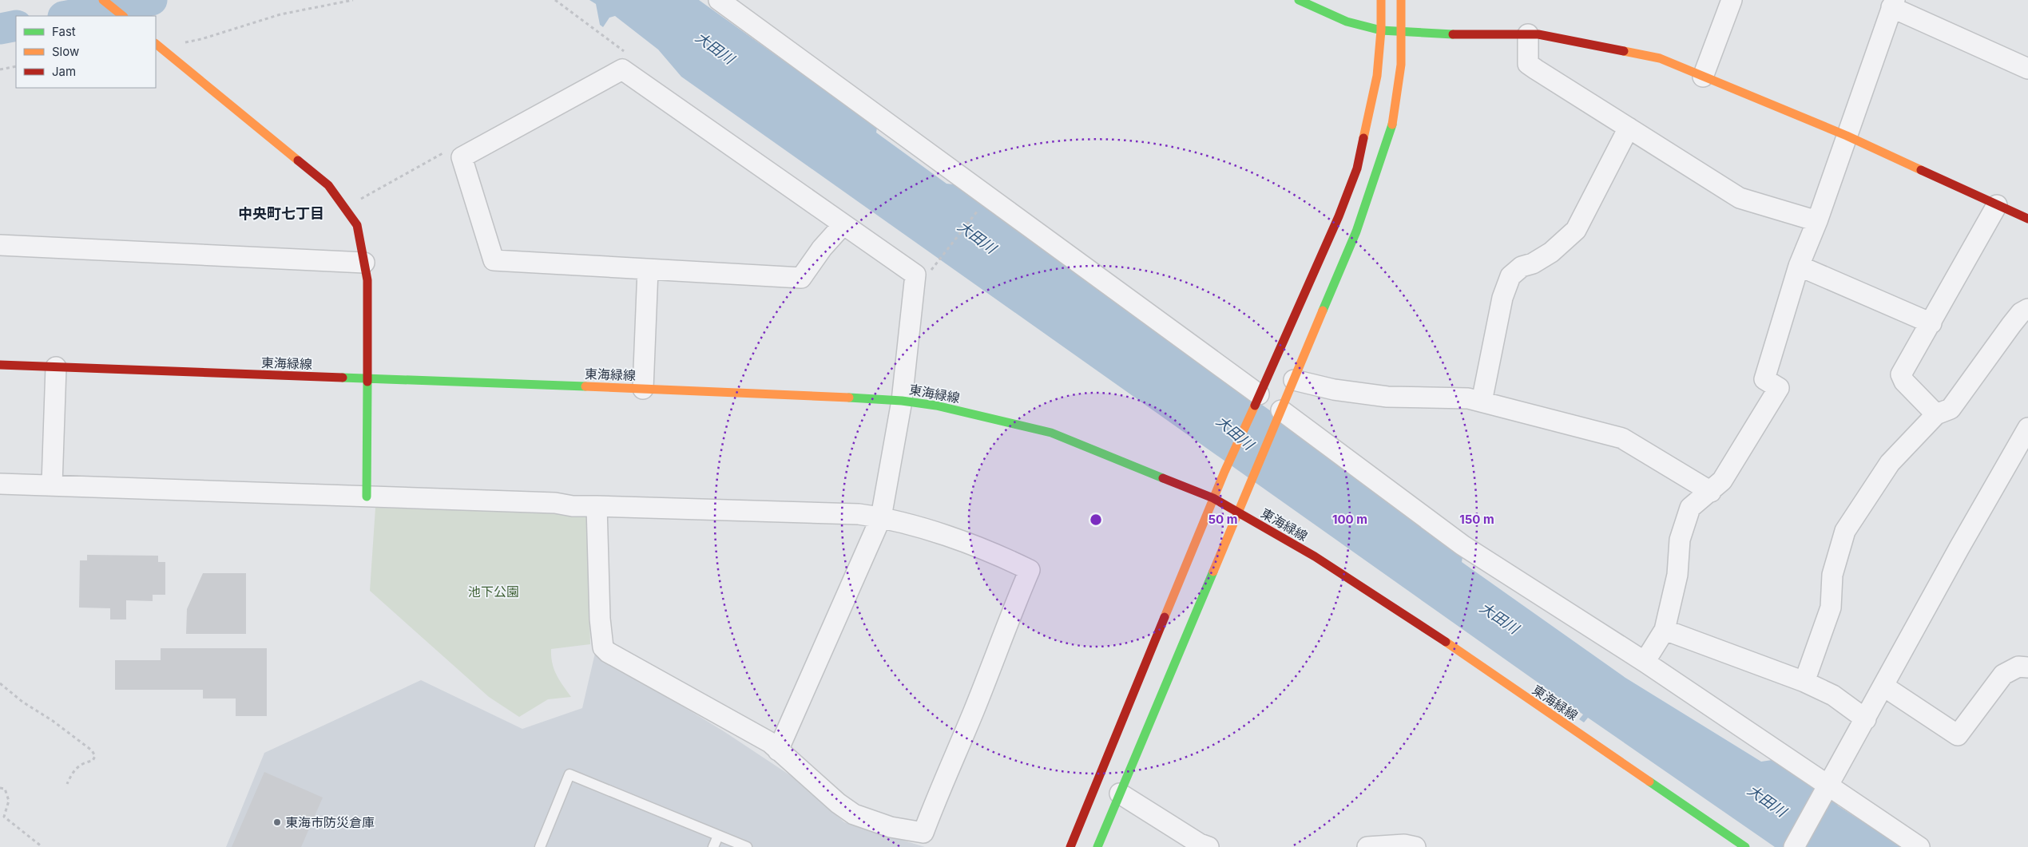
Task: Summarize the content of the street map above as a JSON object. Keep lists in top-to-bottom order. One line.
{"streets":{"street":["東海緑線"]},"districts":["中央町七丁目"],"water":["大田川"],"parks":["池下公園"],"places":["東海市防災倉庫"],"legend":["Fast","Slow","Jam"],"rings":["50 m","100 m","150 m"]}
